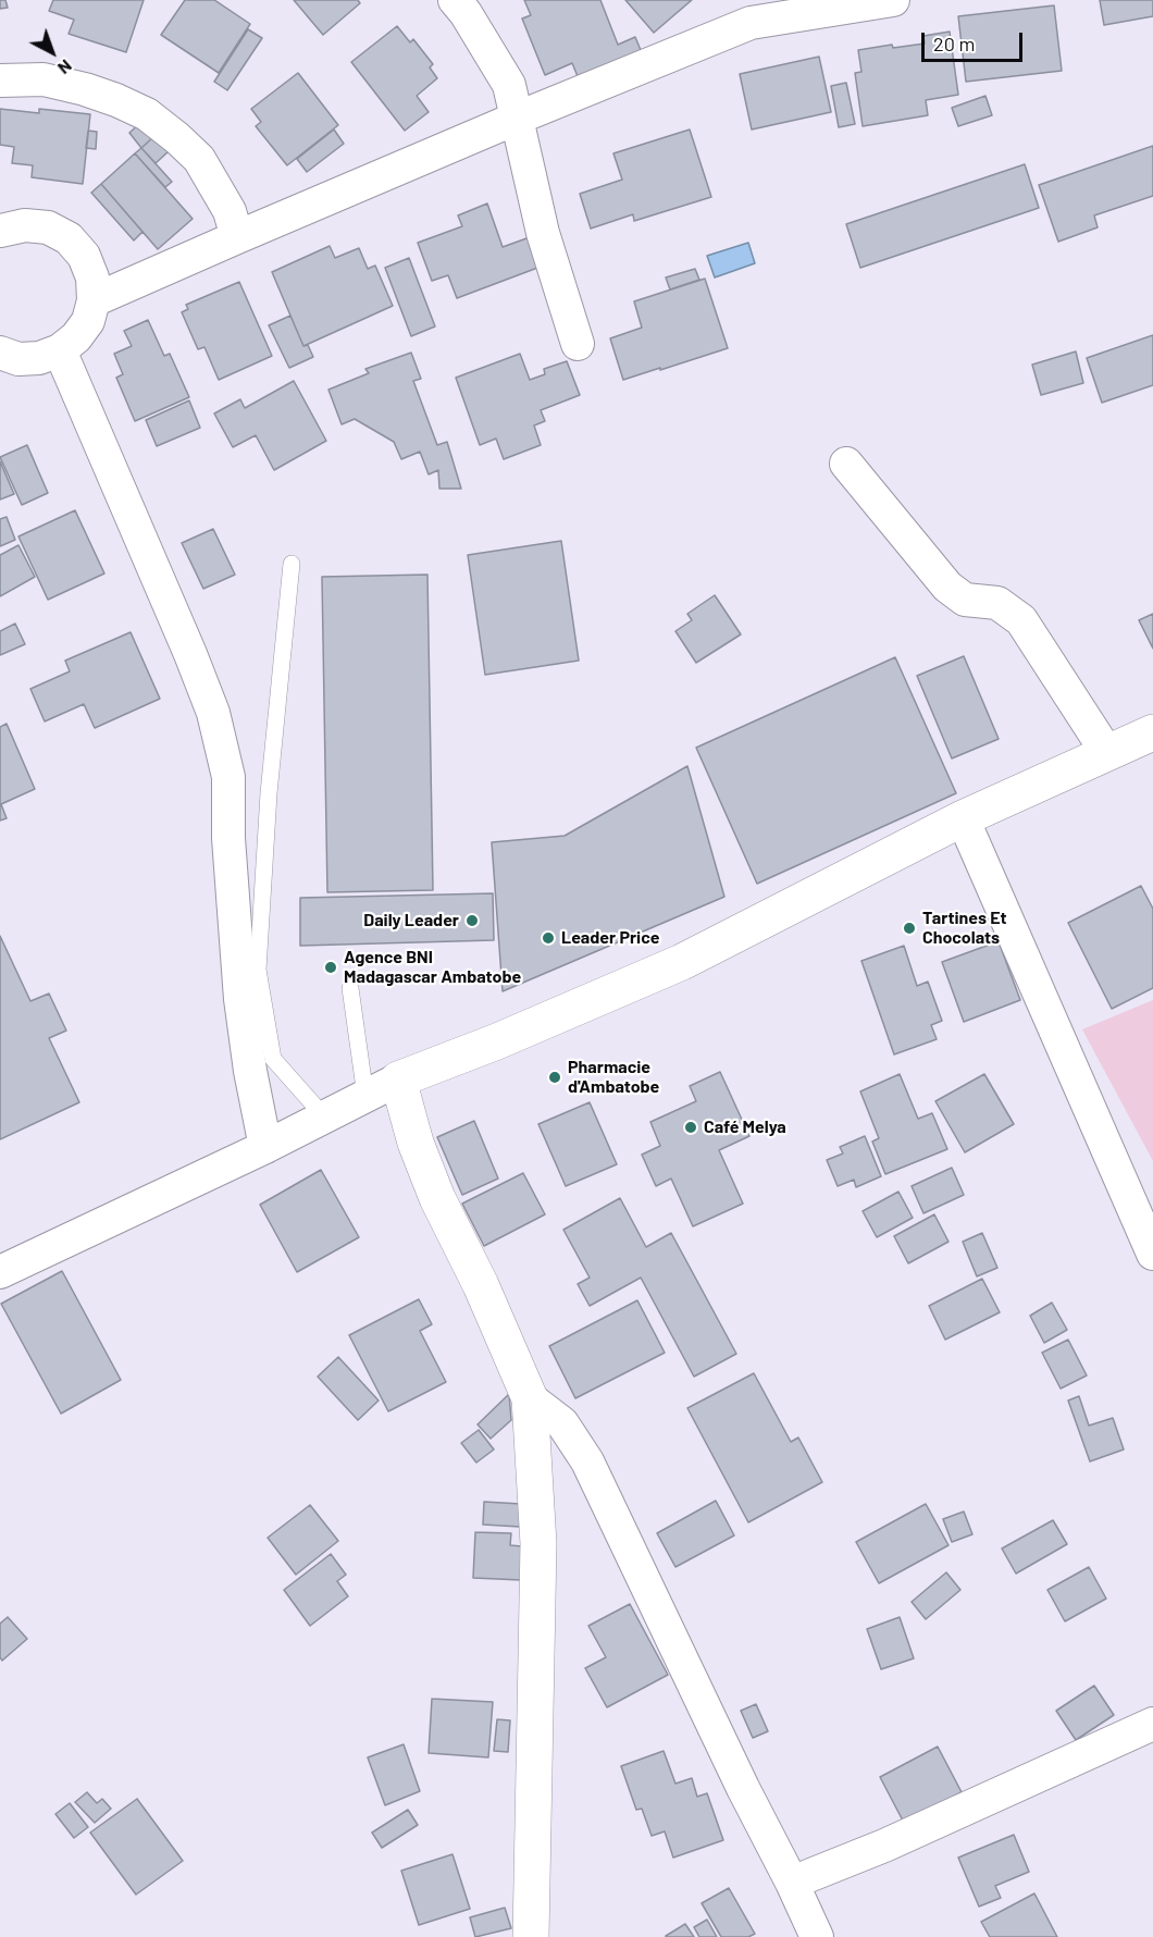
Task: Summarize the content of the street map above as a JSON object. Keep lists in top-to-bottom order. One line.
{"places":["Daily Leader","Tartines Et Chocolats","Leader Price","Agence BNI Madagascar Ambatobe","Pharmacie d'Ambatobe","Café Melya"],"scale_bar":"20 m","north":"bottom right"}
